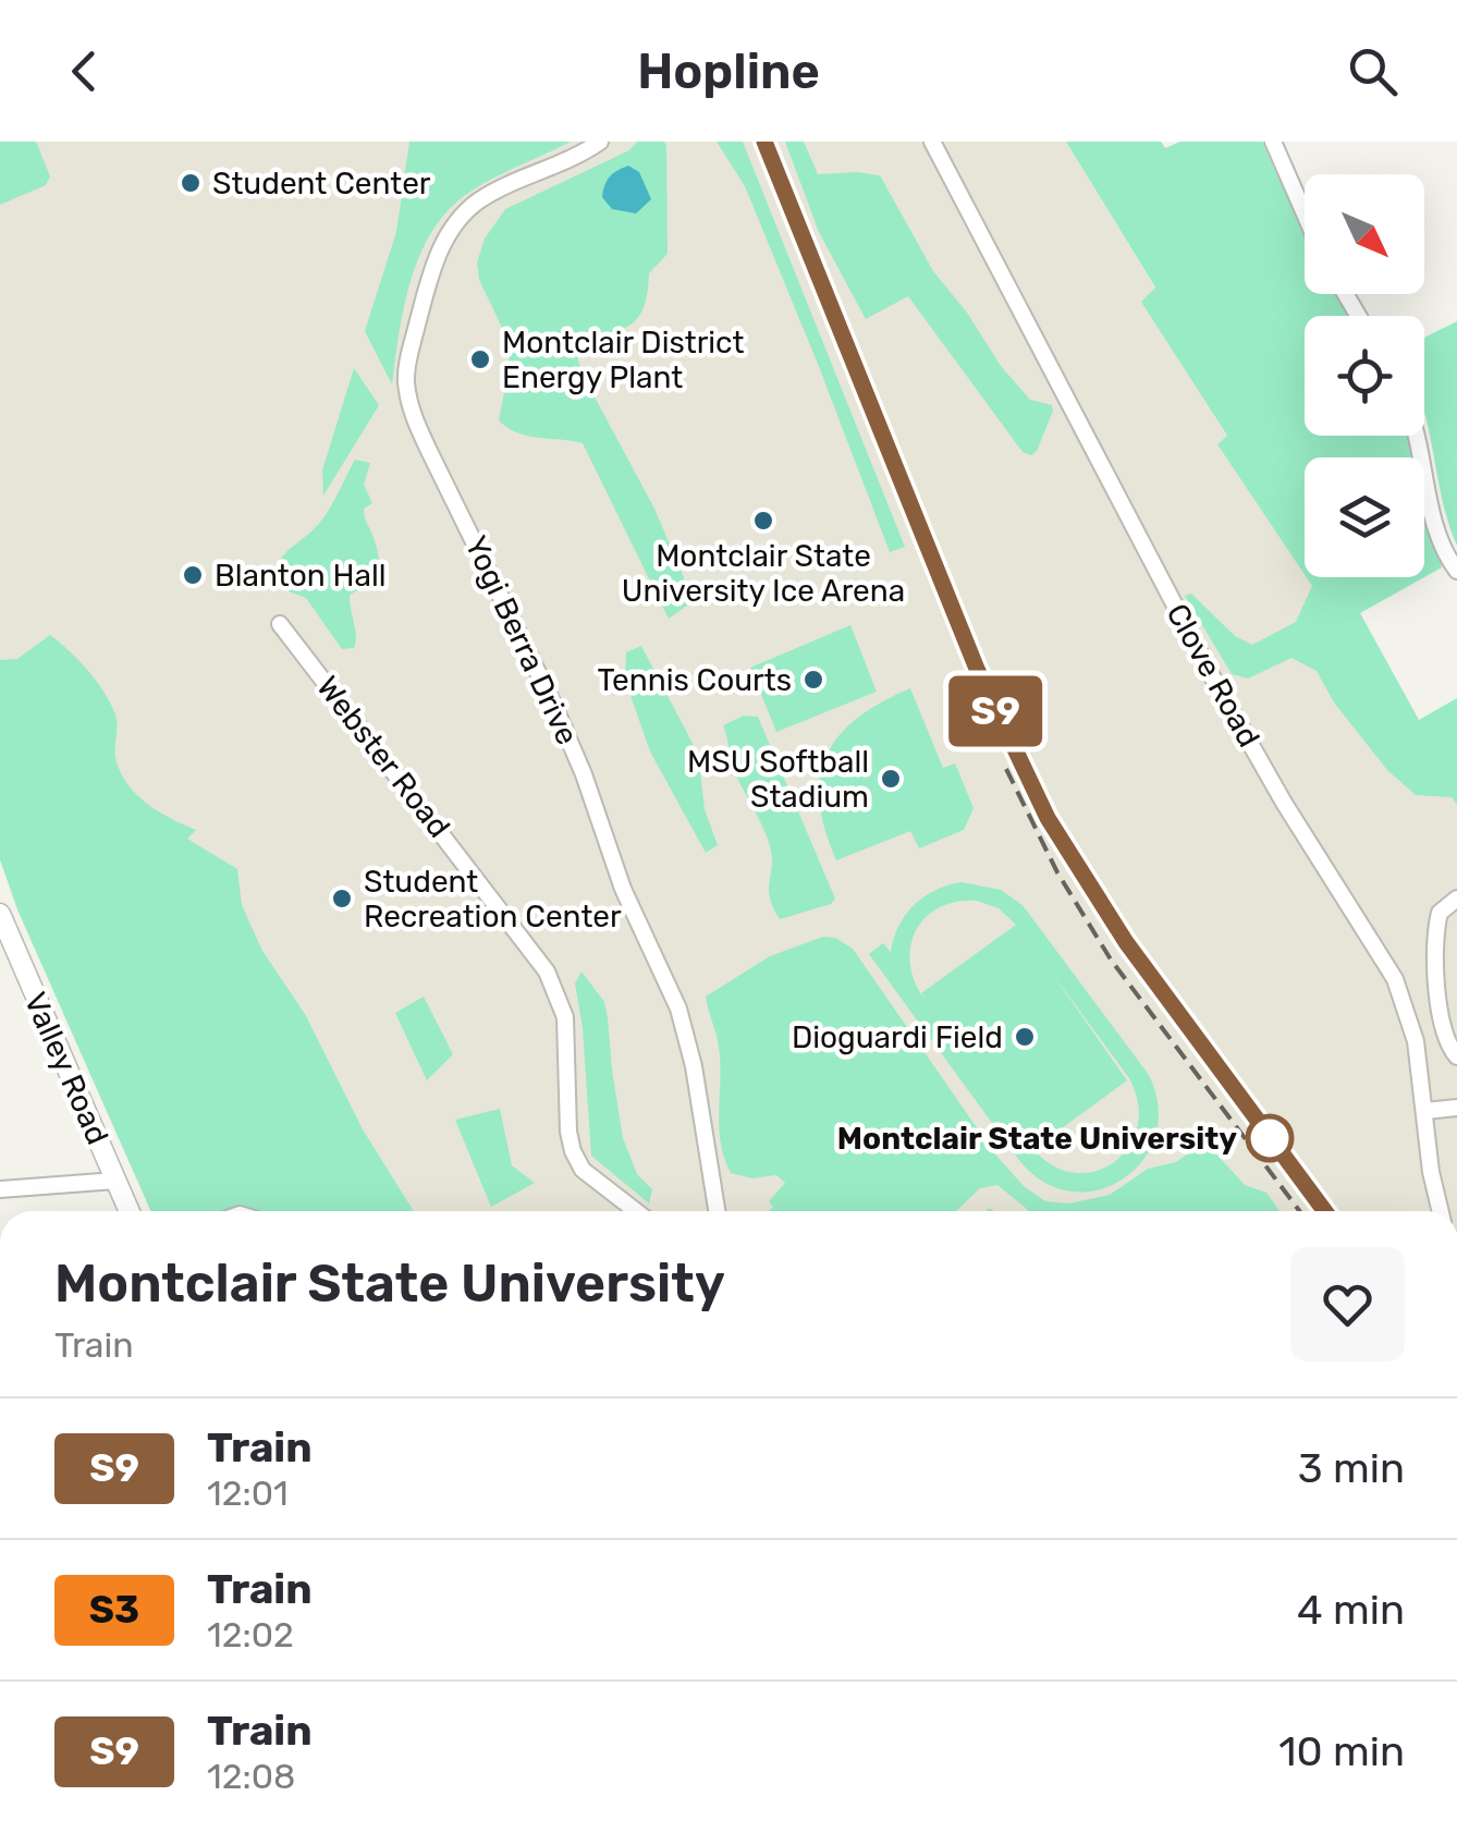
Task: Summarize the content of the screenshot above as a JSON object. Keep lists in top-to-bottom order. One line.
{"streets":{"main road":["Valley Road"],"street":["Yogi Berra Drive","Clove Road","Webster Road"]},"places":["Student Center","Montclair District Energy Plant","Montclair State University Ice Arena","Blanton Hall","Tennis Courts","MSU Softball Stadium","Student Recreation Center","Dioguardi Field","Montclair State University"],"north":"bottom right","page":{"header":"Hopline","on_map":"S9","heading":["Montclair State University","Train"],"list":[{"mark":"S9","name":"Train","note":"12:01","value":"3 min"},{"mark":"S3","name":"Train","note":"12:02","value":"4 min"},{"mark":"S9","name":"Train","note":"12:08","value":"10 min"}]}}
